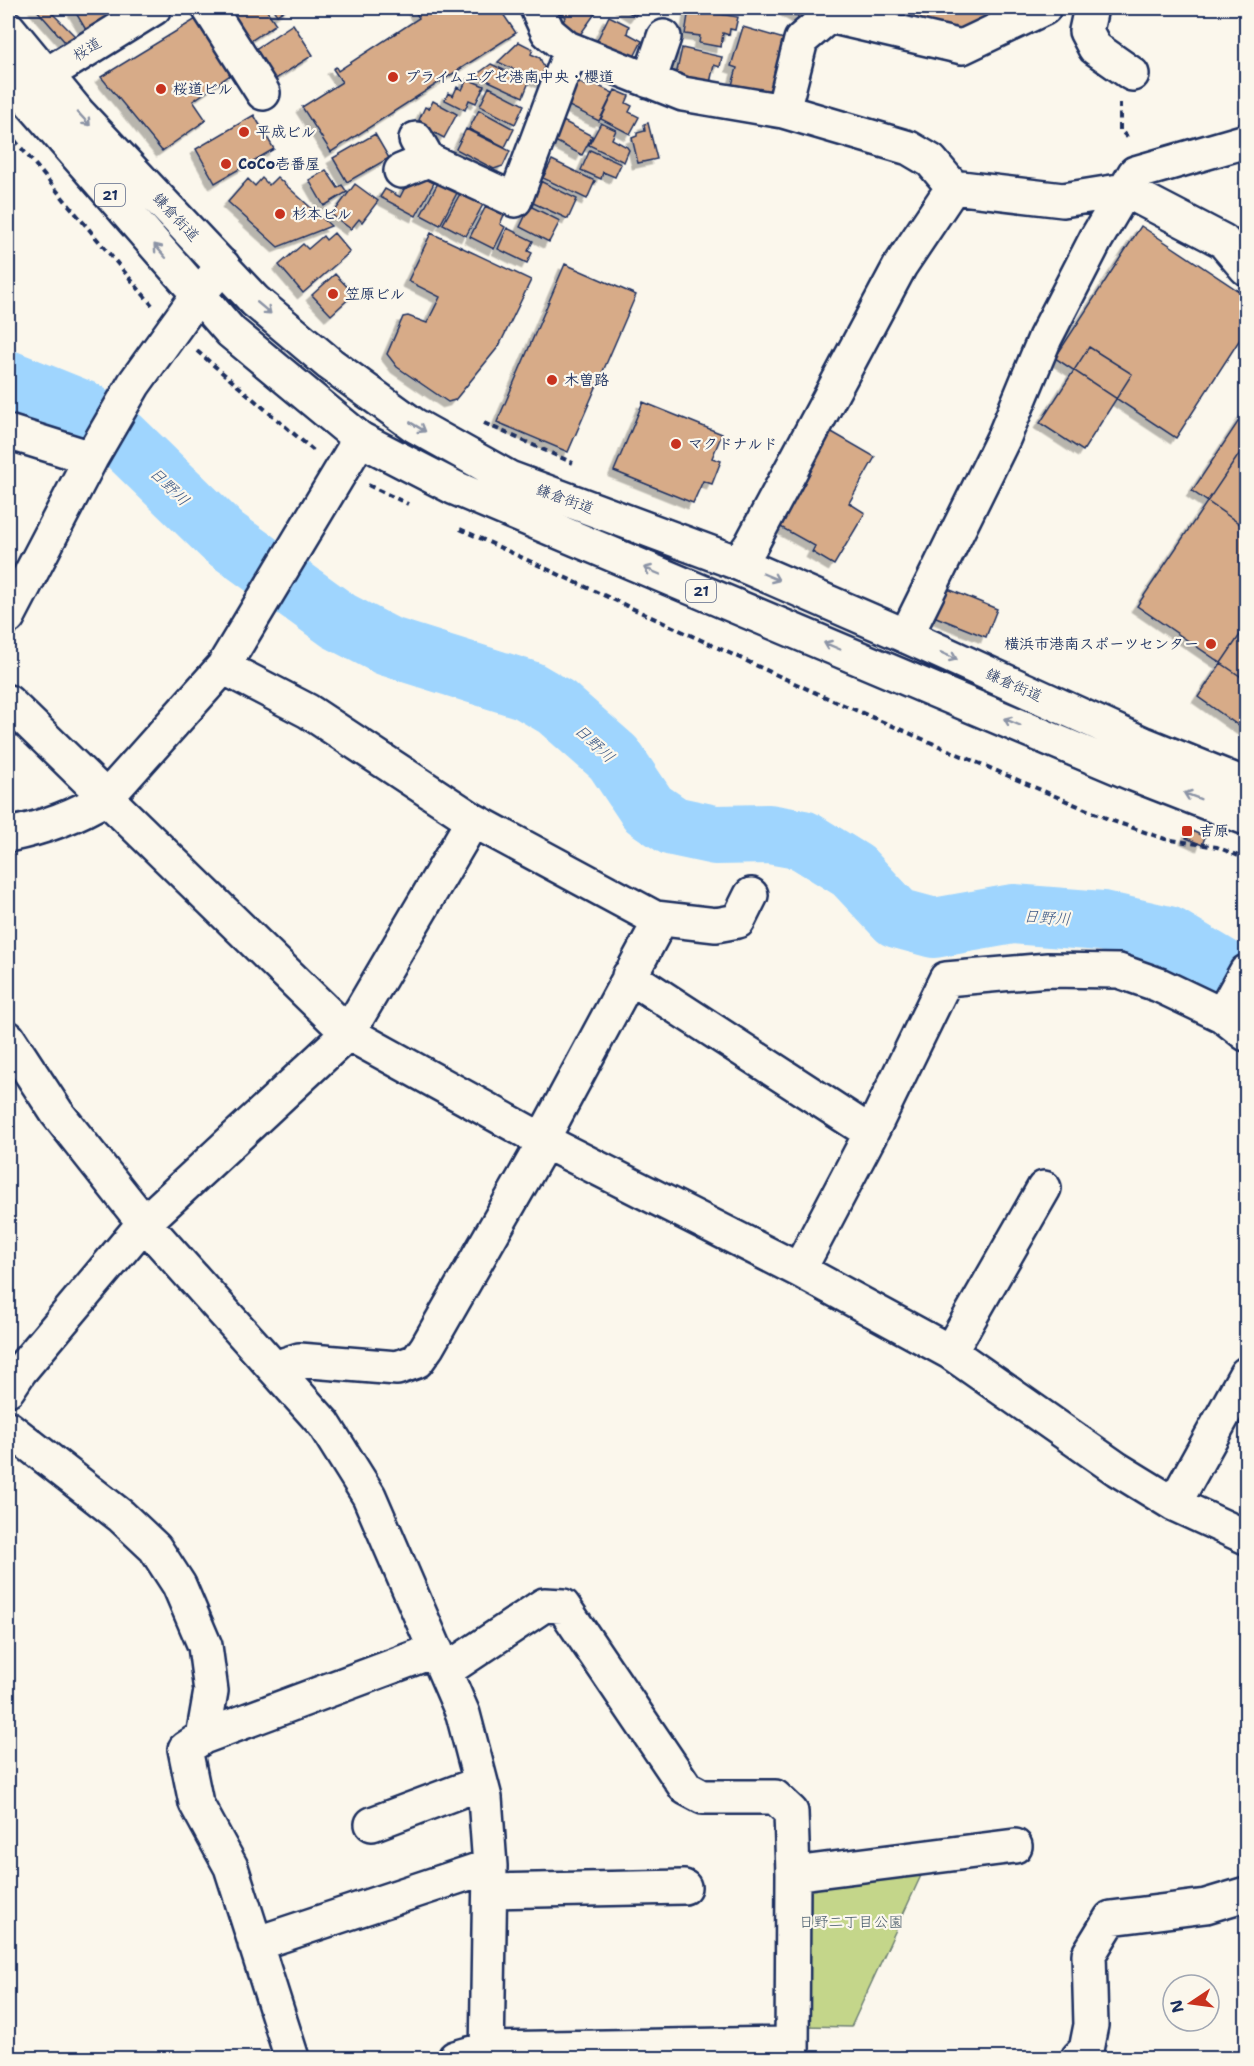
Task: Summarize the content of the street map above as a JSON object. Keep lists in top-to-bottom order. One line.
{"streets":{"street":["桜道","21","鎌倉街道"]},"crossings":[["桜道","鎌倉街道"]],"water":["日野川"],"parks":["日野二丁目公園"],"places":{"other":["プライムエグゼ港南中央・櫻道","桜道ビル","平成ビル","CoCo壱番屋","杉本ビル","笠原ビル","木曽路","マクドナルド","横浜市港南スポーツセンター"],"transit":["吉原"]},"north":"left"}
